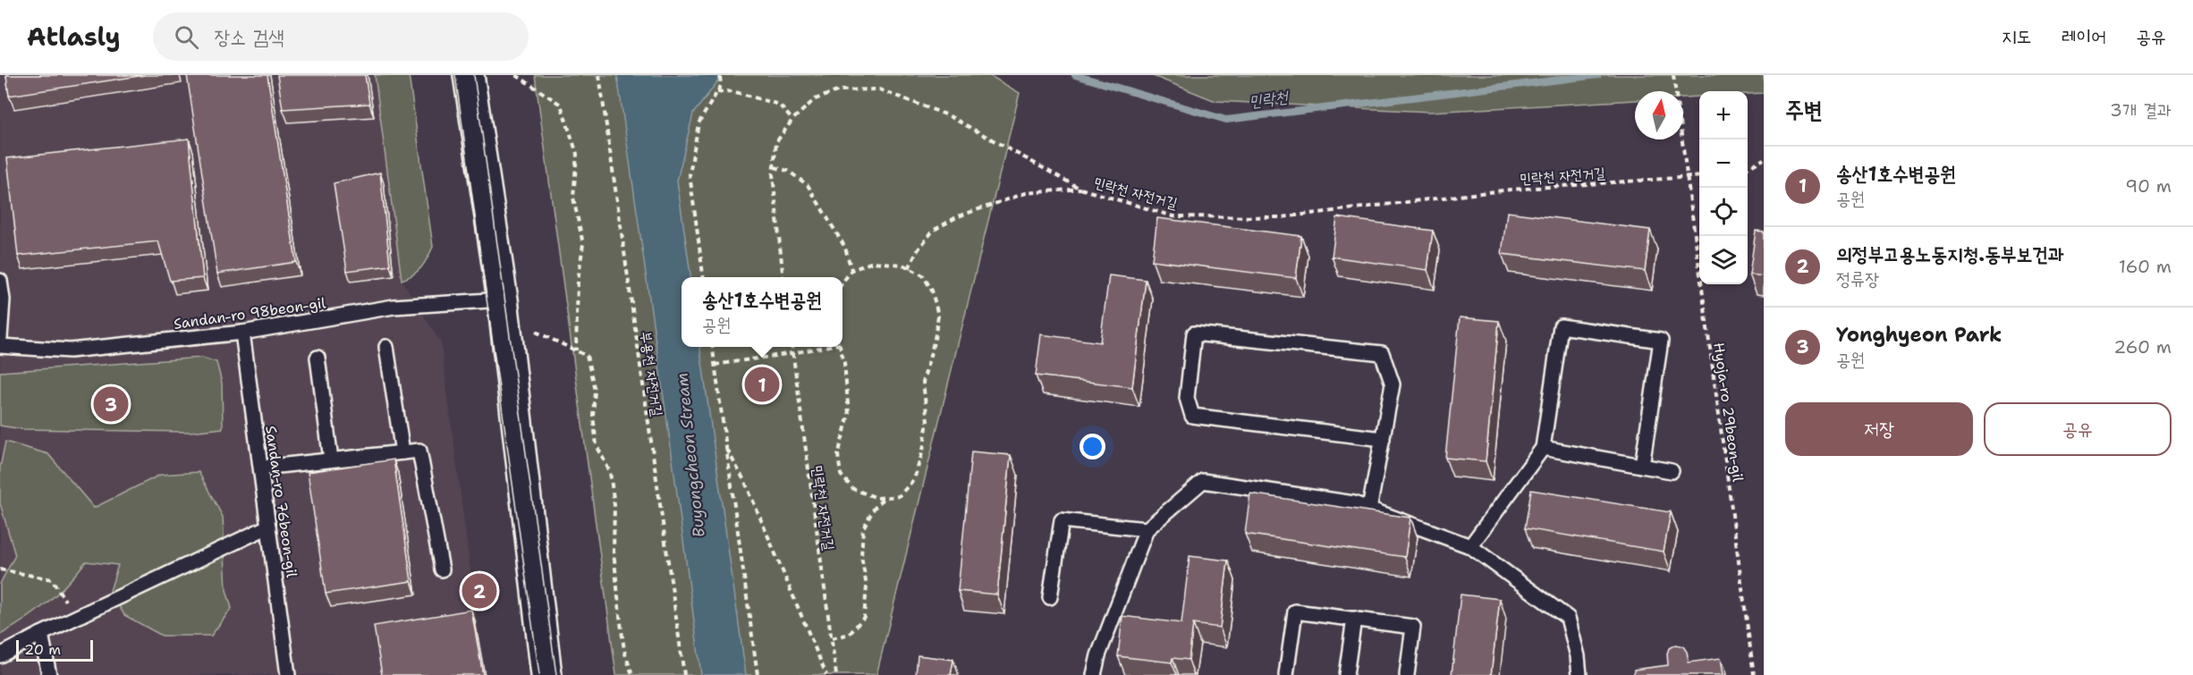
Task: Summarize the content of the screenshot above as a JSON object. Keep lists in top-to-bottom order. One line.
{"streets":{"lane":["Sandan-ro 98beon-gil","Sandan-ro 76beon-gil"],"path":["민락천 자전거길","부용천 자전거길","Hyoja-ro 29beon-gil"]},"crossings":[["민락천 자전거길","Hyoja-ro 29beon-gil"],["Sandan-ro 98beon-gil","Sandan-ro 76beon-gil"]],"water":["민락천","Buyongcheon Stream"],"scale_bar":"20 m","north":"top","page":{"header":"Atlasly","search":"장소 검색","nav":["지도","레이어","공유"],"heading":["주변","3개 결과"],"map_buttons":["+","−"],"list":[{"mark":"1","name":"송산1호수변공원","note":"공원","value":"90 m"},{"mark":"2","name":"의정부고용노동지청.동부보건과","note":"정류장","value":"160 m"},{"mark":"3","name":"Yonghyeon Park","note":"공원","value":"260 m"}],"popup":["송산1호수변공원","공원"],"pins":["1","3","2"],"buttons":["저장","공유"],"scale":"20 m"}}
